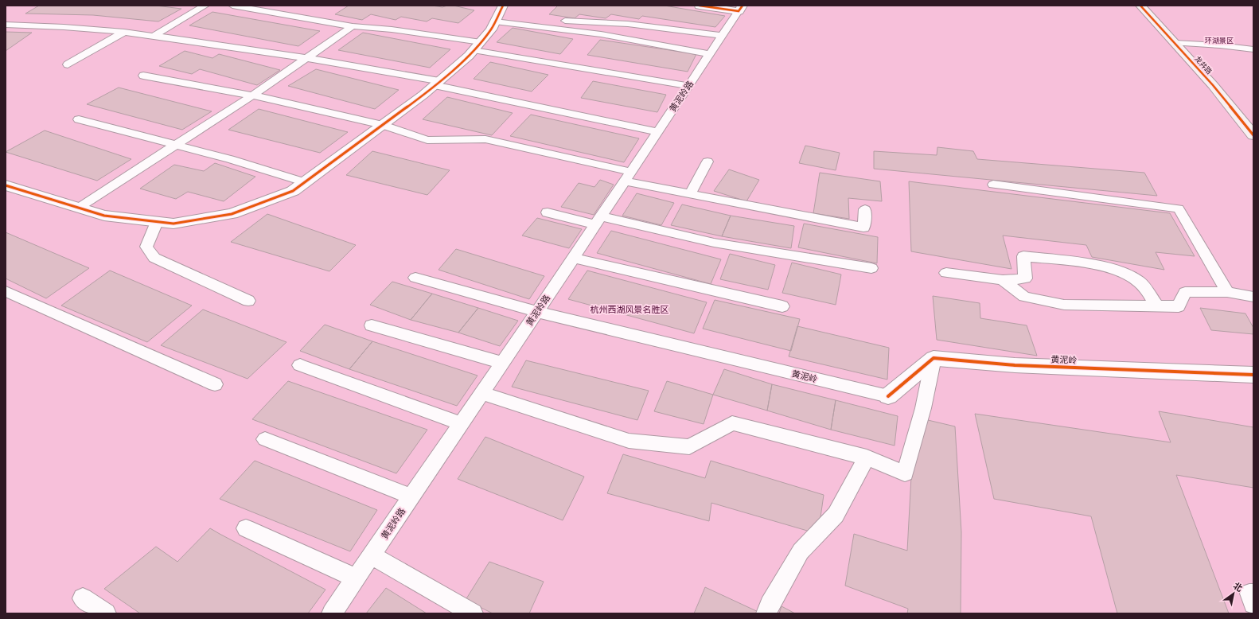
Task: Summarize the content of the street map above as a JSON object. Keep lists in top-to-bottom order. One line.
{"streets":{"street":["龙井路","黄泥岭"],"lane":["黄泥岭路"]},"crossings":[["黄泥岭路","黄泥岭"]],"parks":["环湖景区","杭州西湖风景名胜区"],"north":"top right"}
